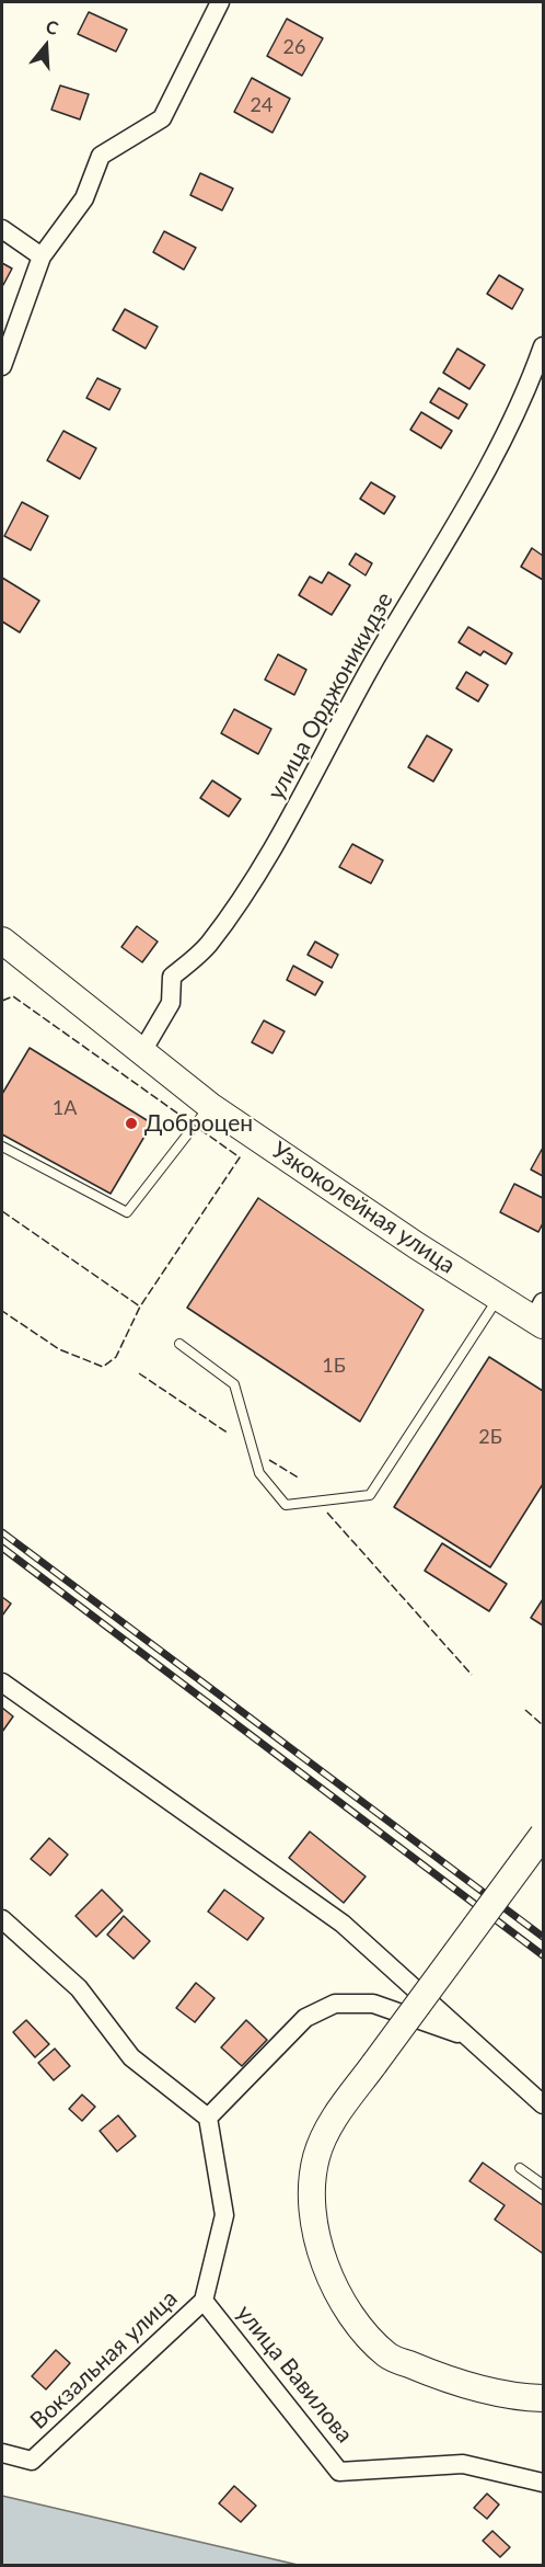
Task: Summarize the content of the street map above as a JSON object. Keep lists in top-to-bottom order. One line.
{"streets":{"street":["улица Орджоникидзе","Узкоколейная улица","Вокзальная улица","улица Вавилова"]},"crossings":[["улица Орджоникидзе","Узкоколейная улица"],["Вокзальная улица","улица Вавилова"]],"places":["Доброцен"],"house_numbers":["26","24","1А","1Б","2Б"],"north":"top"}
